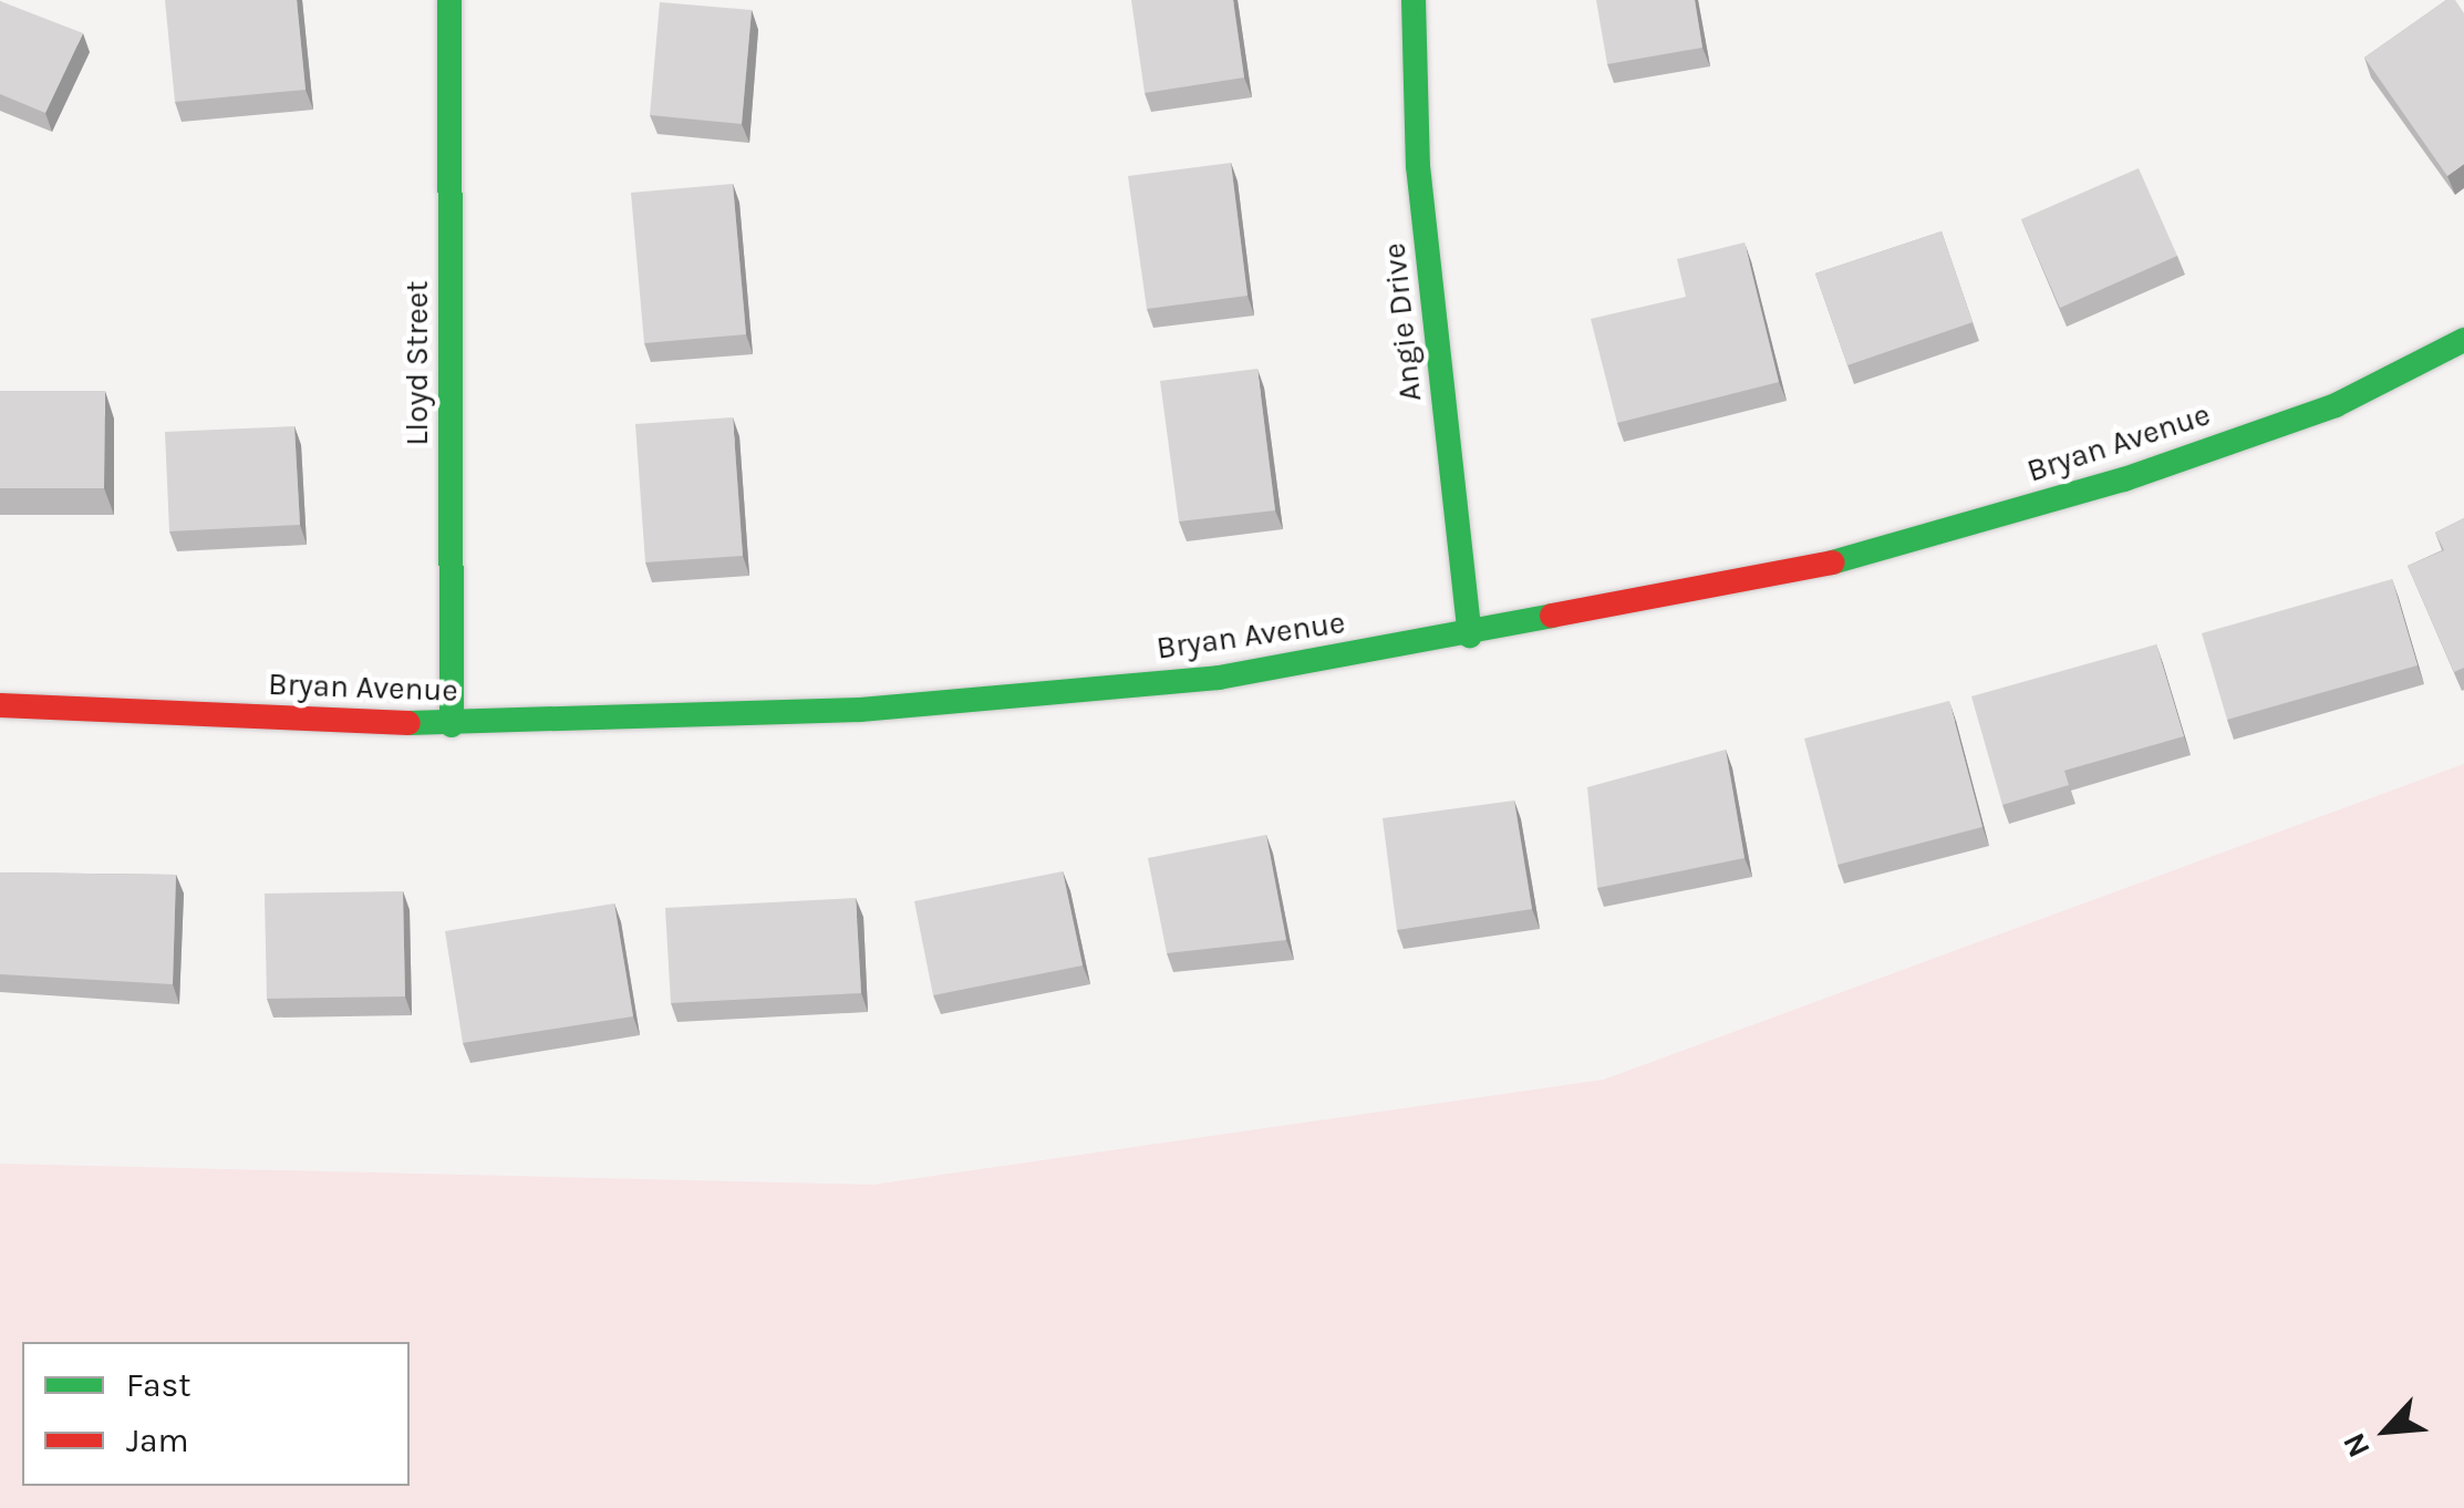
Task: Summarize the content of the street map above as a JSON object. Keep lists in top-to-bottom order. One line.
{"streets":{"street":["Angie Drive","Lloyd Street","Bryan Avenue"]},"crossings":[["Angie Drive","Bryan Avenue"],["Lloyd Street","Bryan Avenue"]],"legend":["Fast","Jam"],"north":"bottom left"}
